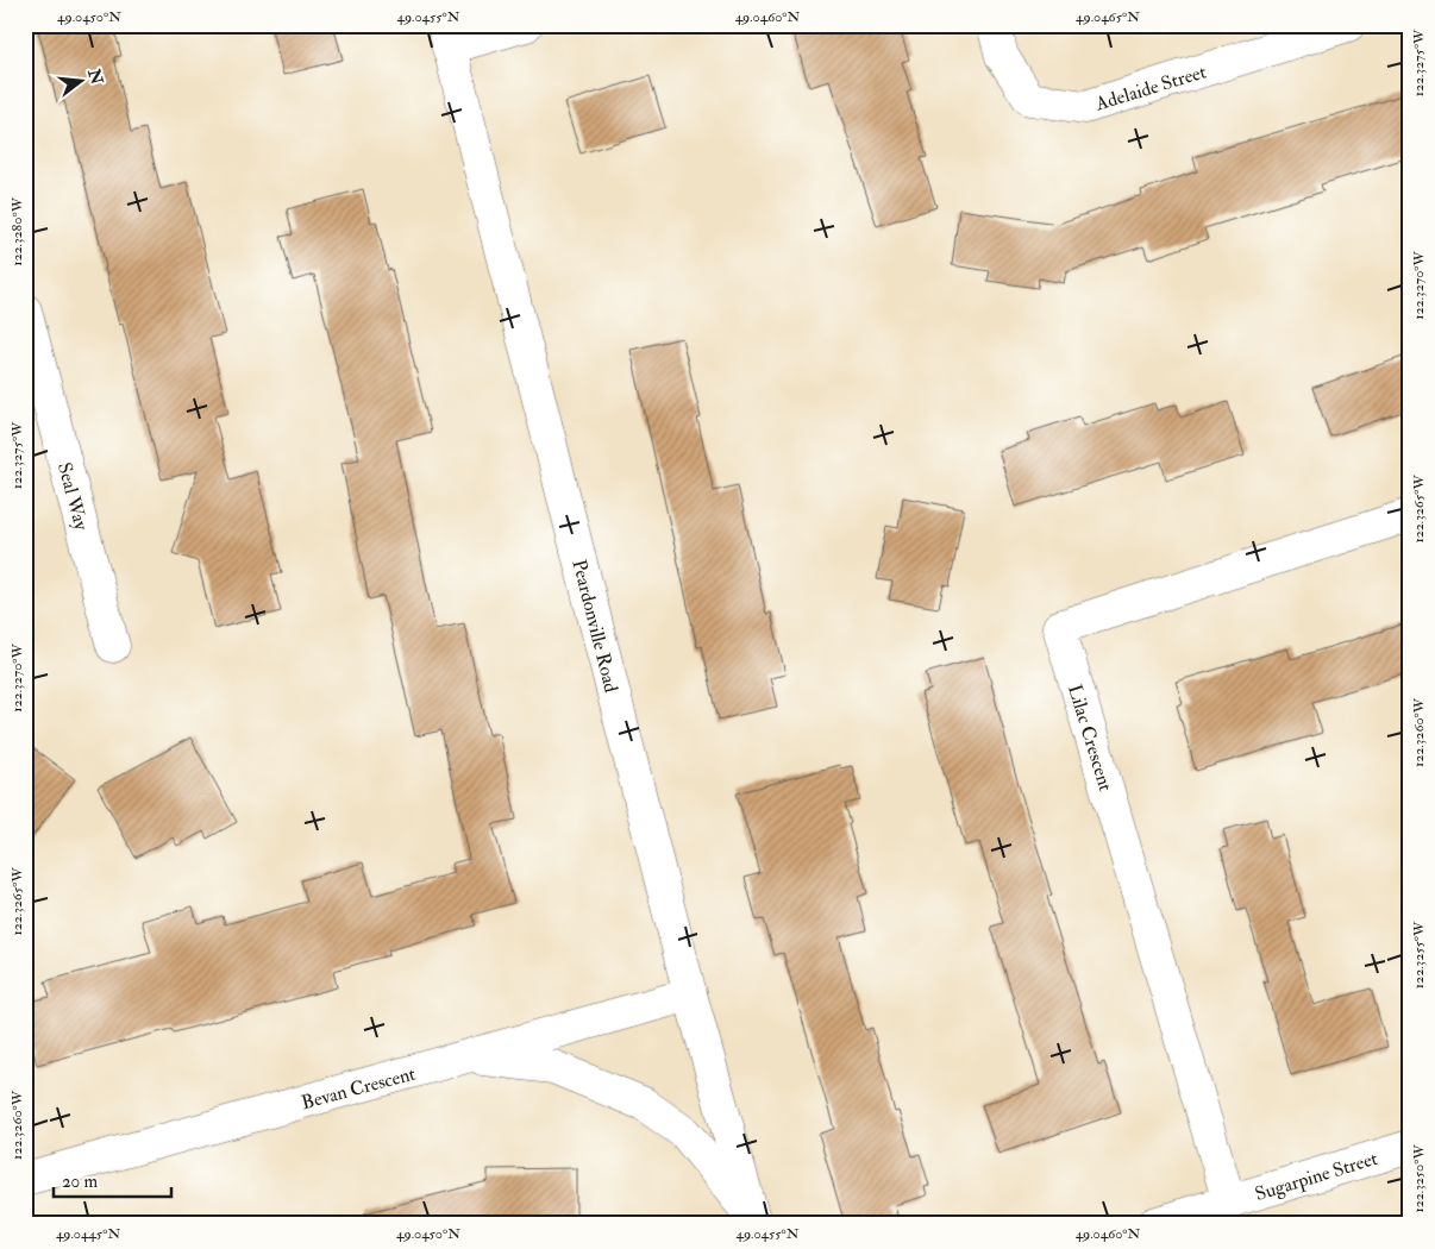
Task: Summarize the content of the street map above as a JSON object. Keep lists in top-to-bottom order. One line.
{"streets":{"street":["Adelaide Street","Seal Way","Peardonville Road","Lilac Crescent","Bevan Crescent","Sugarpine Street"]},"crossings":[["Peardonville Road","Bevan Crescent"],["Lilac Crescent","Sugarpine Street"]],"scale_bar":"20 m","north":"right","coordinates":["49.0450°N","49.0455°N","49.0460°N","49.0465°N","122.3275°W","122.3280°W","122.3270°W","122.3265°W","122.3260°W","122.3255°W","122.3250°W","49.0445°N"]}
